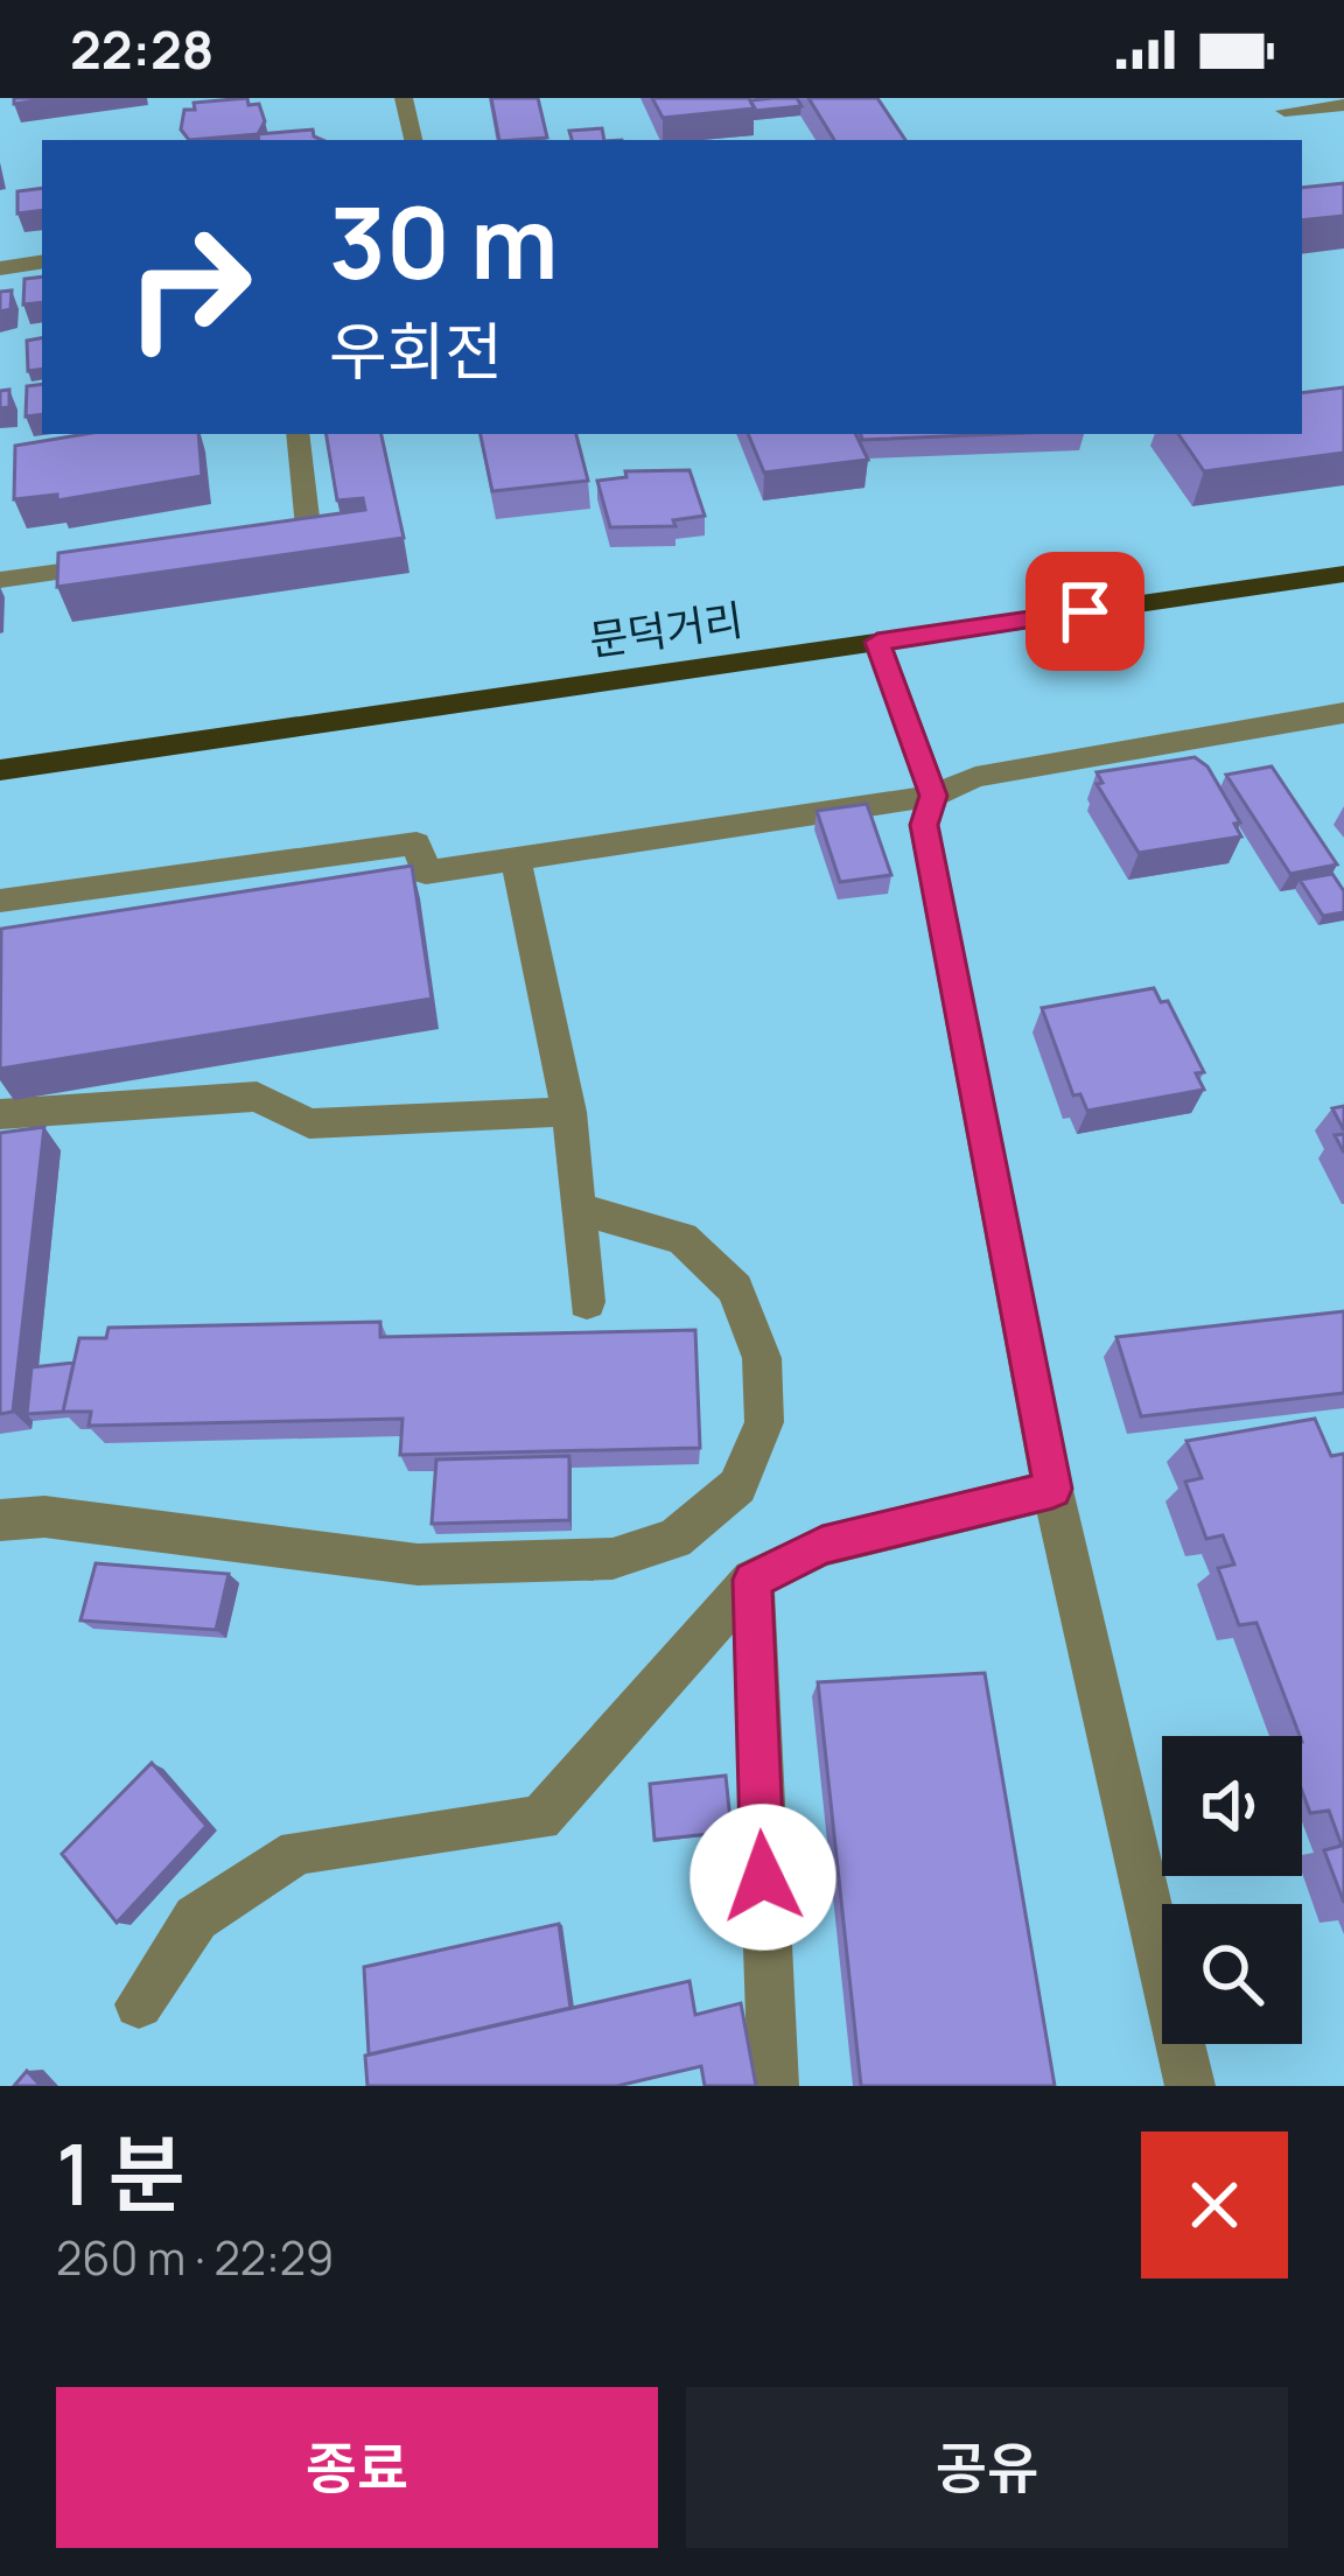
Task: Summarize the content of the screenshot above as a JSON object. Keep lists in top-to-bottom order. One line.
{"streets":{"main road":["문덕거리"]},"page":{"status":"22:28","turn":["30 m","우회전"],"heading":["1 분","260 m · 22:29"],"buttons":["종료","공유"]}}
